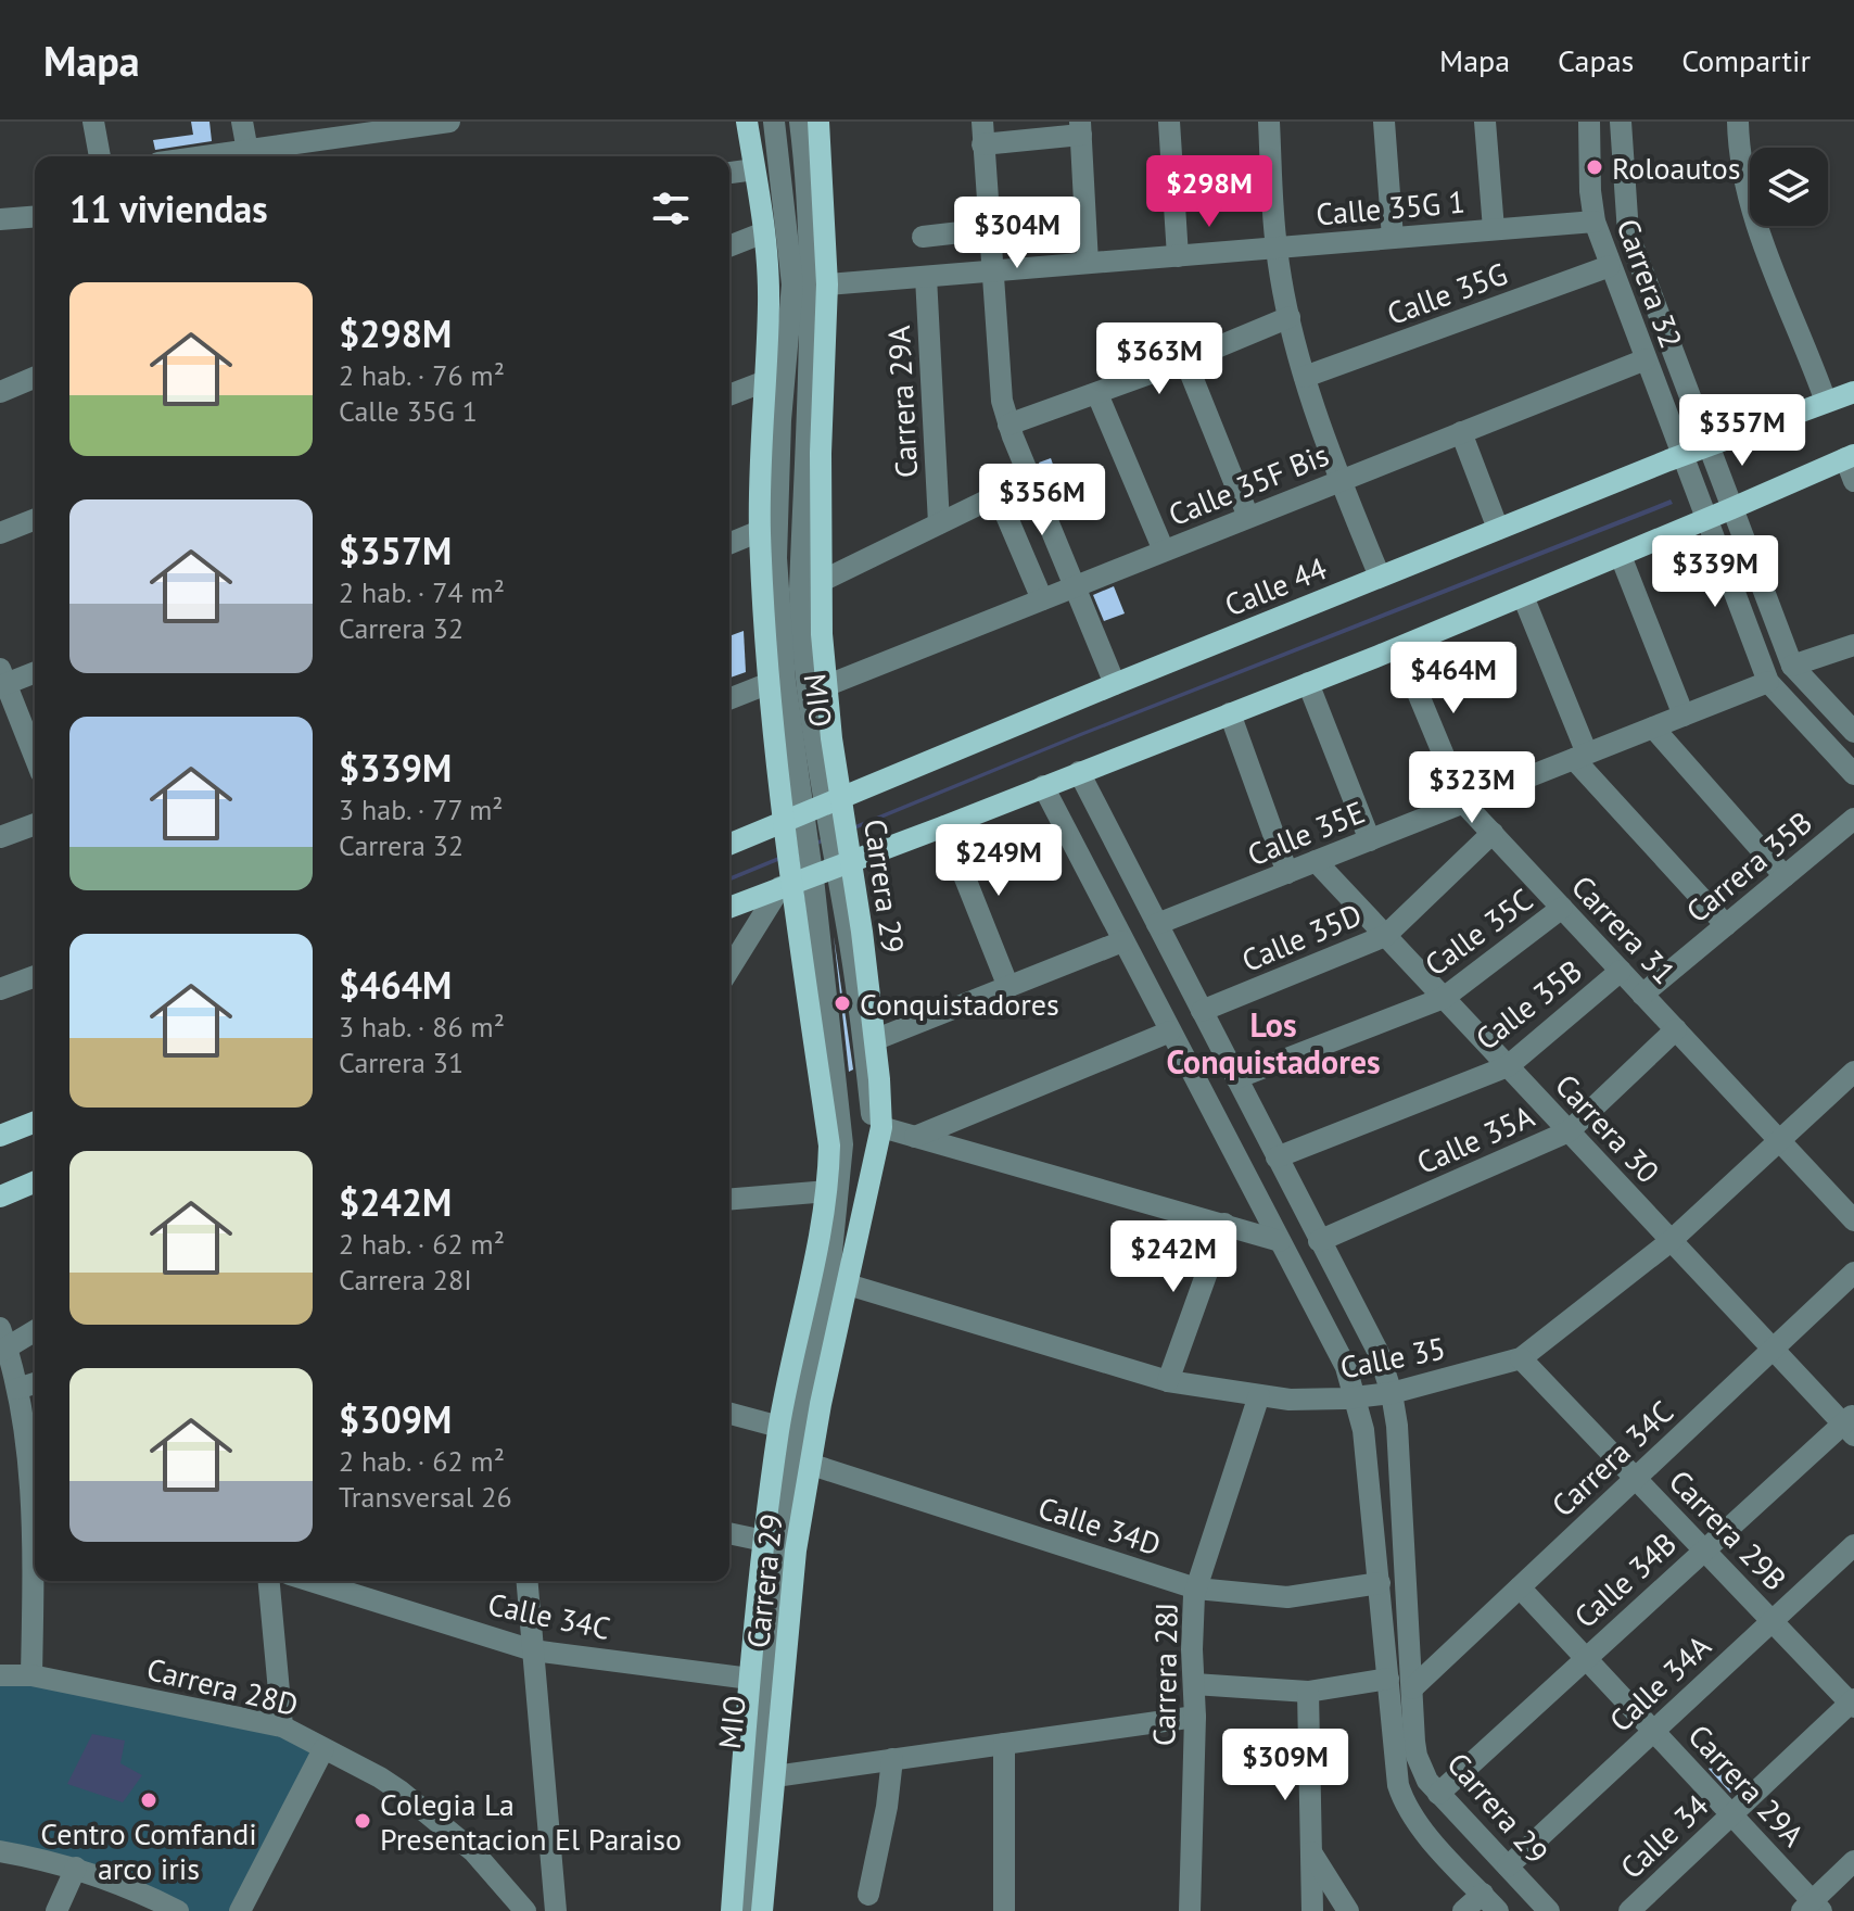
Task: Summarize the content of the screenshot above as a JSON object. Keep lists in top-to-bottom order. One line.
{"streets":{"main road":["Calle 44","Carrera 29"],"street":["Calle 35G 1","Carrera 32","Calle 35G","Carrera 29A","Calle 35F Bis","MIO","Calle 35E","Carrera 35B","Carrera 31","Calle 35C","Calle 35D","Calle 35B","Carrera 30","Calle 35A","Calle 35","Carrera 34C","Calle 34D","Carrera 29B","Calle 34B","Calle 34C","Carrera 28J","Calle 34A","Carrera 28D","Calle 34"]},"crossings":[["Calle 35G 1","Carrera 32"],["Calle 35G 1","Carrera 29A"],["Calle 35G 1","Carrera 29"],["Carrera 32","Calle 35G"],["Carrera 32","Calle 35F Bis"],["Carrera 32","Calle 44"],["Carrera 32","Calle 35E"],["Carrera 29A","Carrera 34C"],["Carrera 29A","Calle 34B"],["Carrera 29A","Calle 34A"],["Carrera 29A","Calle 34"],["Calle 35F Bis","Carrera 29"],["Calle 44","MIO"],["Calle 44","Carrera 29"],["MIO","Carrera 29"],["MIO","Calle 35"],["Calle 35E","Carrera 29"],["Calle 35E","Carrera 31"],["Calle 35E","Carrera 30"],["Carrera 35B","Carrera 31"],["Carrera 29","Calle 35C"],["Carrera 29","Calle 35D"],["Carrera 29","Calle 35B"],["Carrera 29","Calle 35A"],["Carrera 29","Calle 35"],["Carrera 29","Carrera 34C"],["Carrera 29","Calle 34D"],["Carrera 29","Calle 34B"],["Carrera 29","Calle 34C"],["Carrera 29","Calle 34A"],["Carrera 31","Calle 35C"],["Carrera 31","Calle 35D"],["Carrera 31","Calle 35B"],["Carrera 31","Calle 35A"],["Carrera 31","Calle 35"],["Calle 35C","Carrera 30"],["Calle 35D","Carrera 30"],["Calle 35B","Carrera 30"],["Carrera 30","Calle 35A"],["Carrera 30","Calle 35"],["Carrera 30","Carrera 34C"],["Carrera 30","Calle 34B"],["Calle 35","Carrera 29B"],["Calle 35","Carrera 28J"],["Carrera 34C","Carrera 29B"],["Calle 34D","Carrera 28J"],["Carrera 29B","Calle 34B"],["Carrera 29B","Calle 34A"],["Carrera 29B","Calle 34"]],"districts":["Los Conquistadores"],"places":["Roloautos","Conquistadores","Centro Comfandi arco iris","Colegia La Presentacion El Paraiso"],"page":{"header":"Mapa","nav":["Mapa","Capas","Compartir"],"price":["$298M","$304M","$363M","$357M","$356M","$339M","$464M","$323M","$249M","$242M","$309M"],"heading":"11 viviendas","list":[{"name":"$298M","note":"2 hab. · 76 m² · Calle 35G 1"},{"name":"$357M","note":"2 hab. · 74 m² · Carrera 32"},{"name":"$339M","note":"3 hab. · 77 m² · Carrera 32"},{"name":"$464M","note":"3 hab. · 86 m² · Carrera 31"},{"name":"$242M","note":"2 hab. · 62 m² · Carrera 28I"},{"name":"$309M","note":"2 hab. · 62 m² · Transversal 26"}]}}
